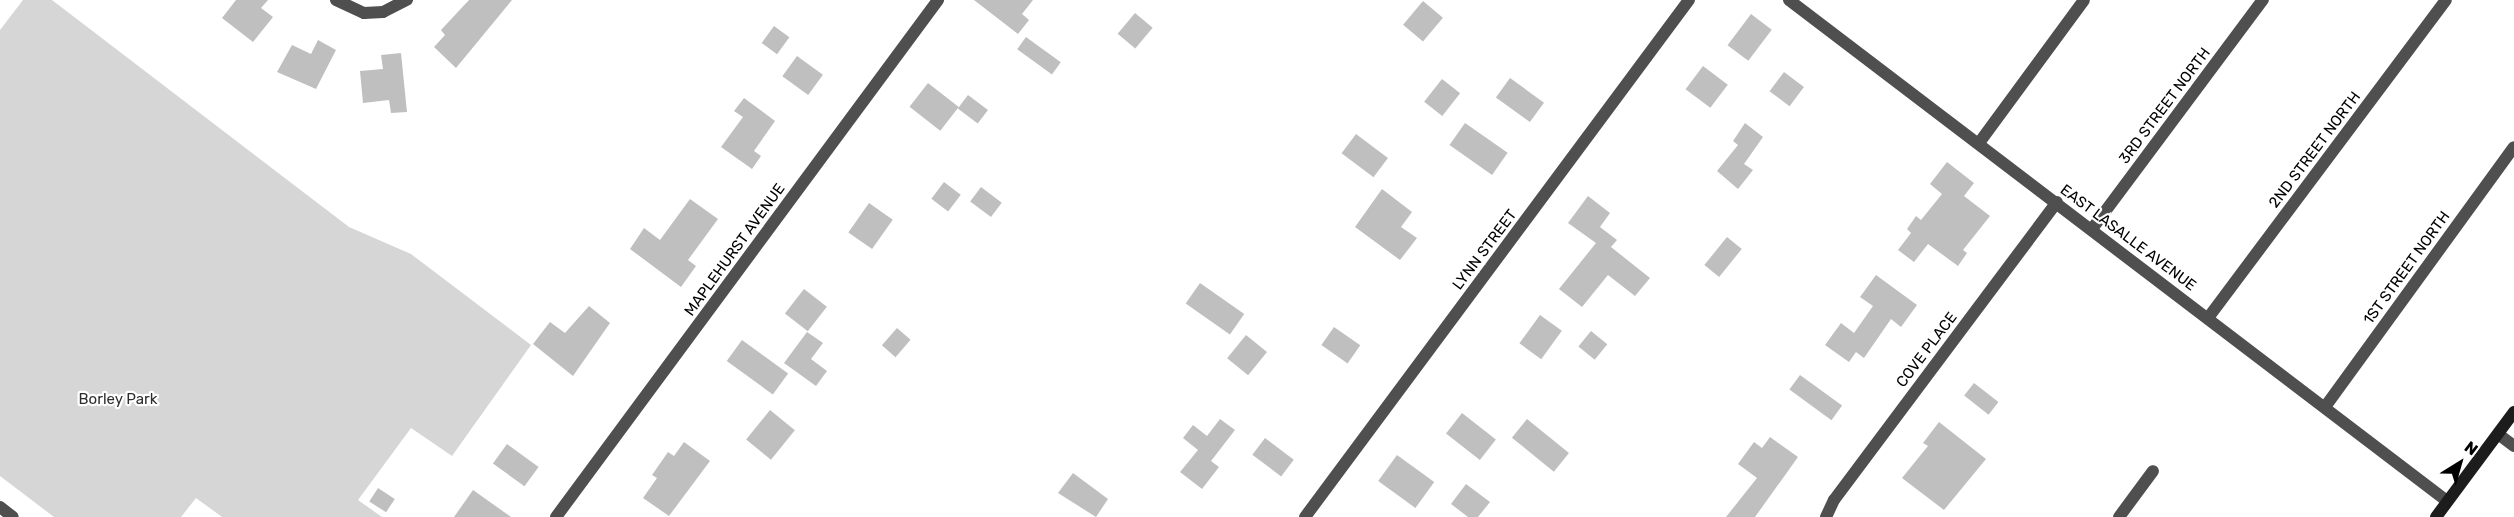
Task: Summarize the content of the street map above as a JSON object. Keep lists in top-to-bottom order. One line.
{"streets":{"street":["3RD STREET NORTH","2ND STREET NORTH","EAST LASALLE AVENUE","MAPLEHURST AVENUE","LYNN STREET","1ST STREET NORTH","COVE PLACE"]},"crossings":[["3RD STREET NORTH","EAST LASALLE AVENUE"],["2ND STREET NORTH","EAST LASALLE AVENUE"],["EAST LASALLE AVENUE","1ST STREET NORTH"],["EAST LASALLE AVENUE","COVE PLACE"]],"parks":["Borley Park"],"north":"top right"}
